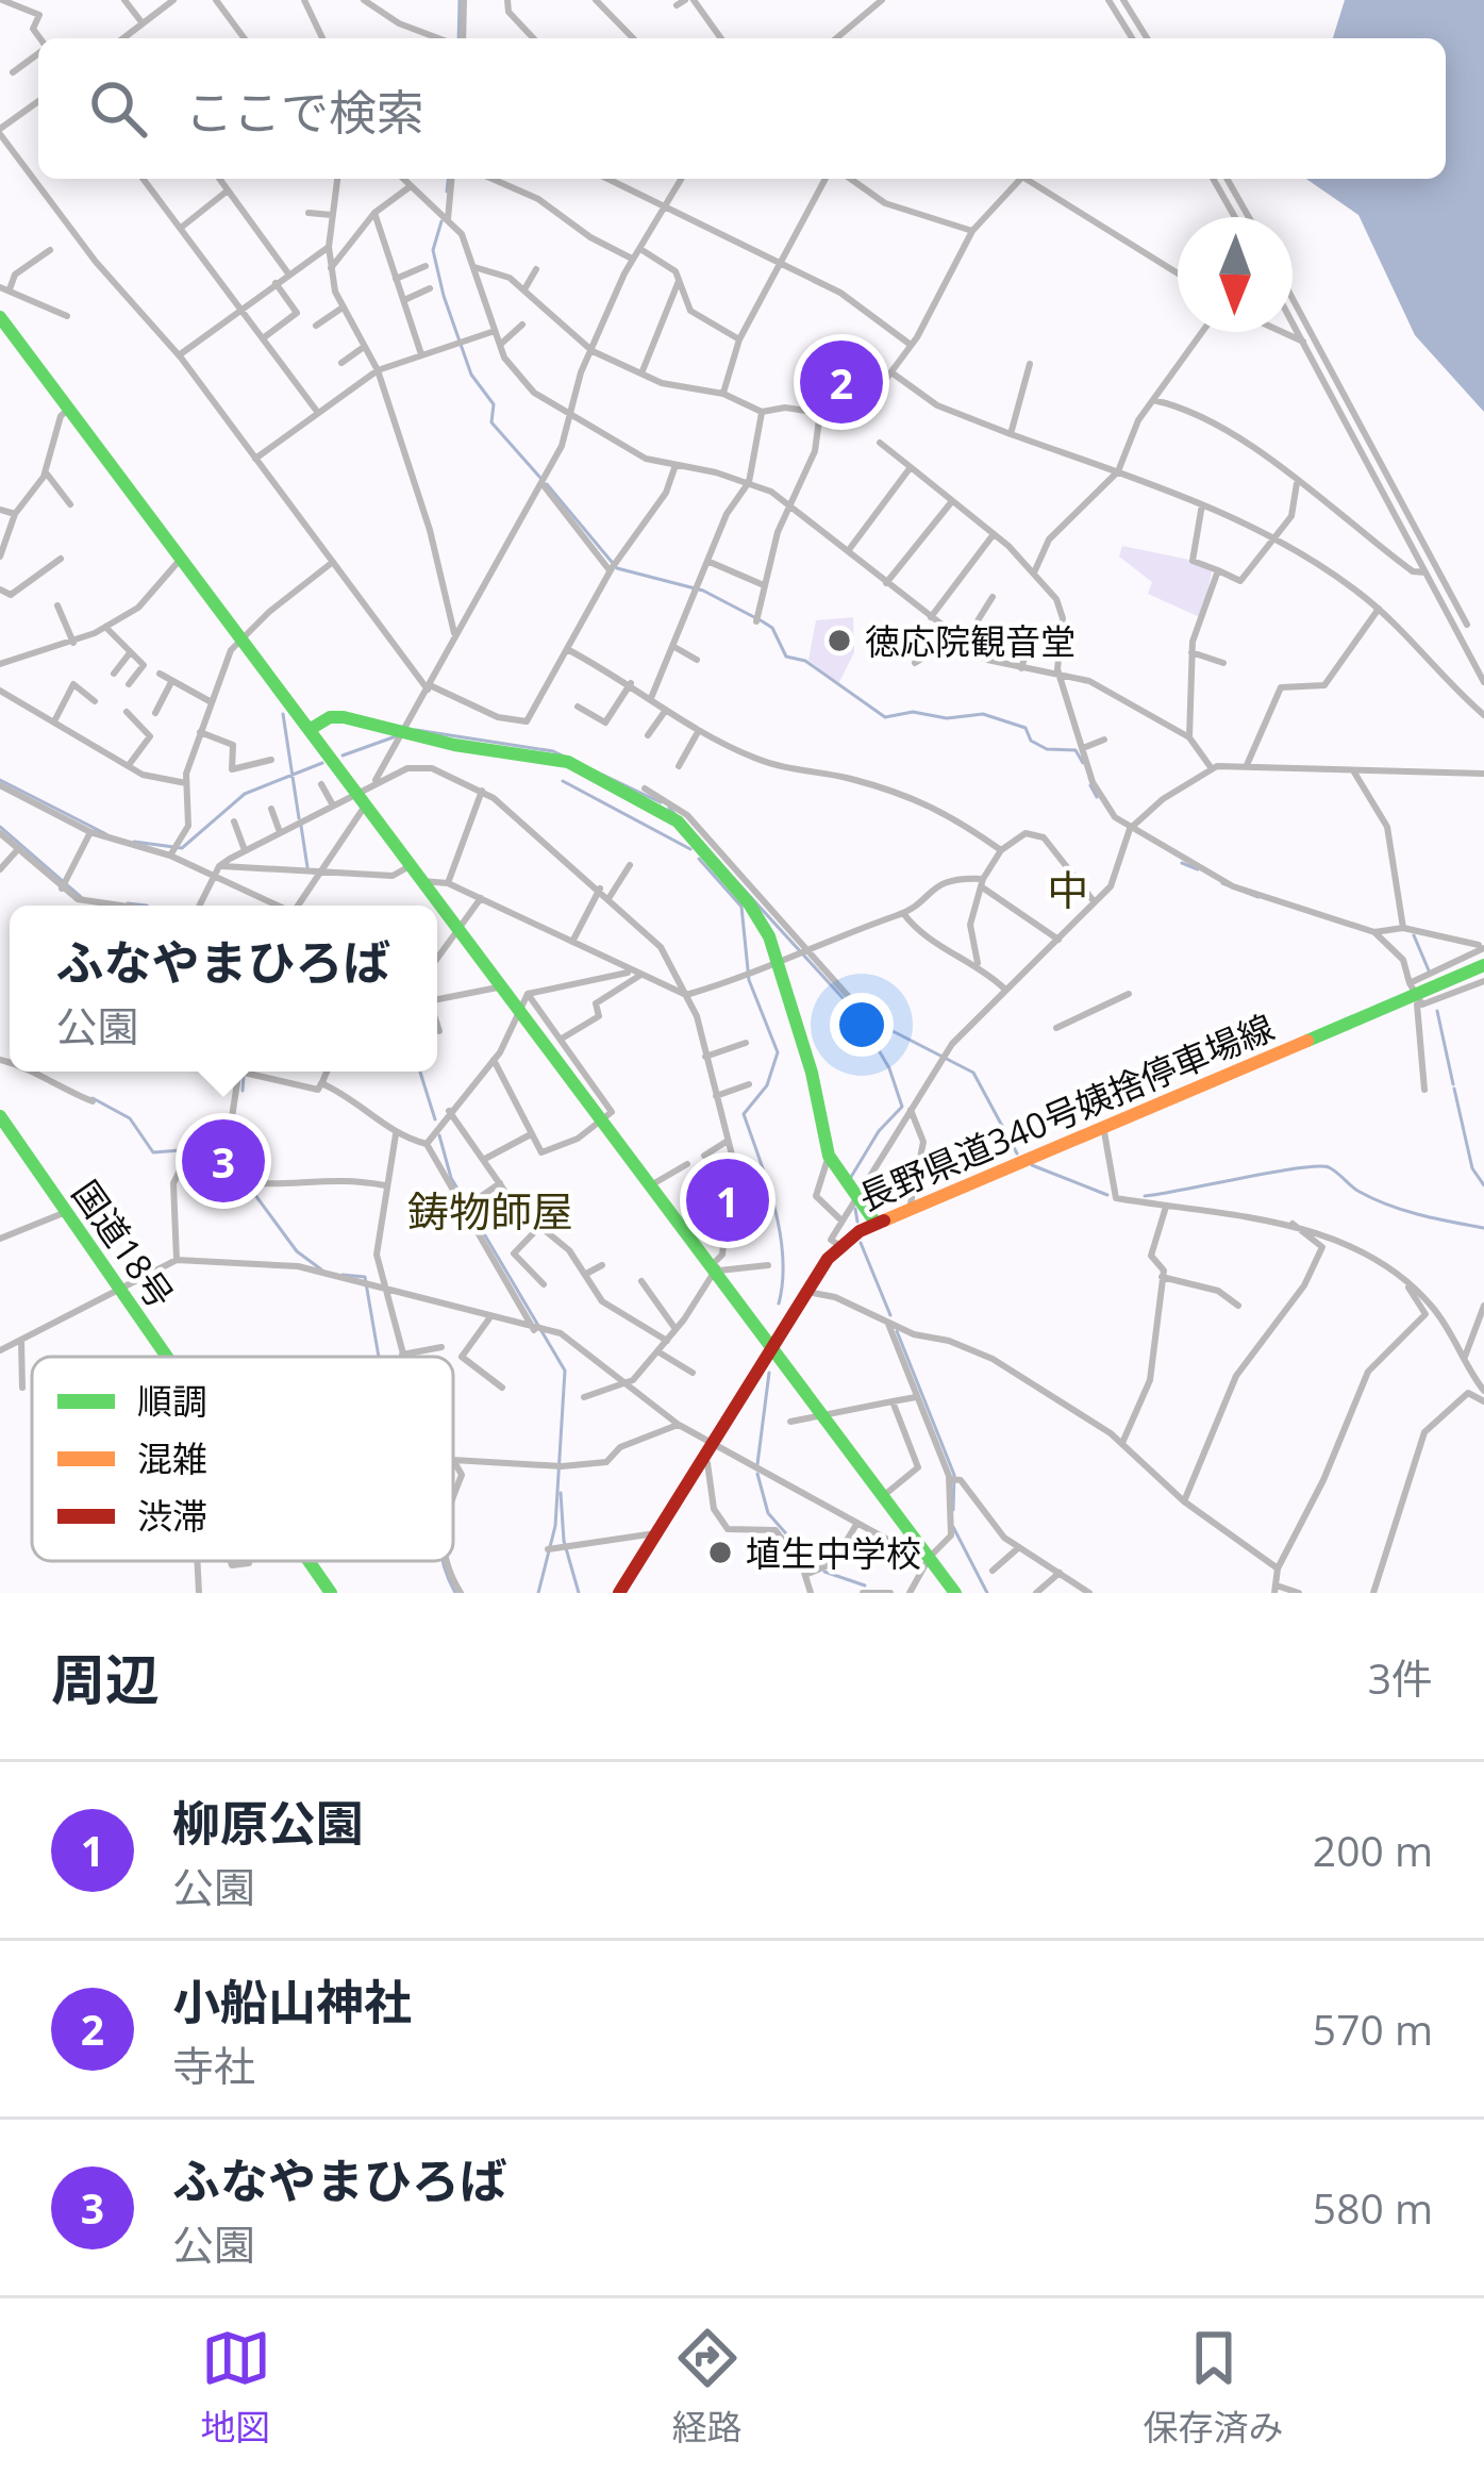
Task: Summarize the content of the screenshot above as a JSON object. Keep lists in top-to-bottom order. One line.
{"streets":{"main road":["長野県道340号姨捨停車場線","国道18号"]},"districts":["中","鋳物師屋"],"places":["徳応院観音堂","埴生中学校"],"legend":["順調","混雑","渋滞"],"north":"bottom","page":{"search":"ここで検索","pins":["2","3","1"],"popup":["ふなやまひろば","公園"],"heading":["周辺","3件"],"list":[{"mark":"1","name":"柳原公園","note":"公園","value":"200 m"},{"mark":"2","name":"小船山神社","note":"寺社","value":"570 m"},{"mark":"3","name":"ふなやまひろば","note":"公園","value":"580 m"}],"nav":["地図","経路","保存済み"]}}
